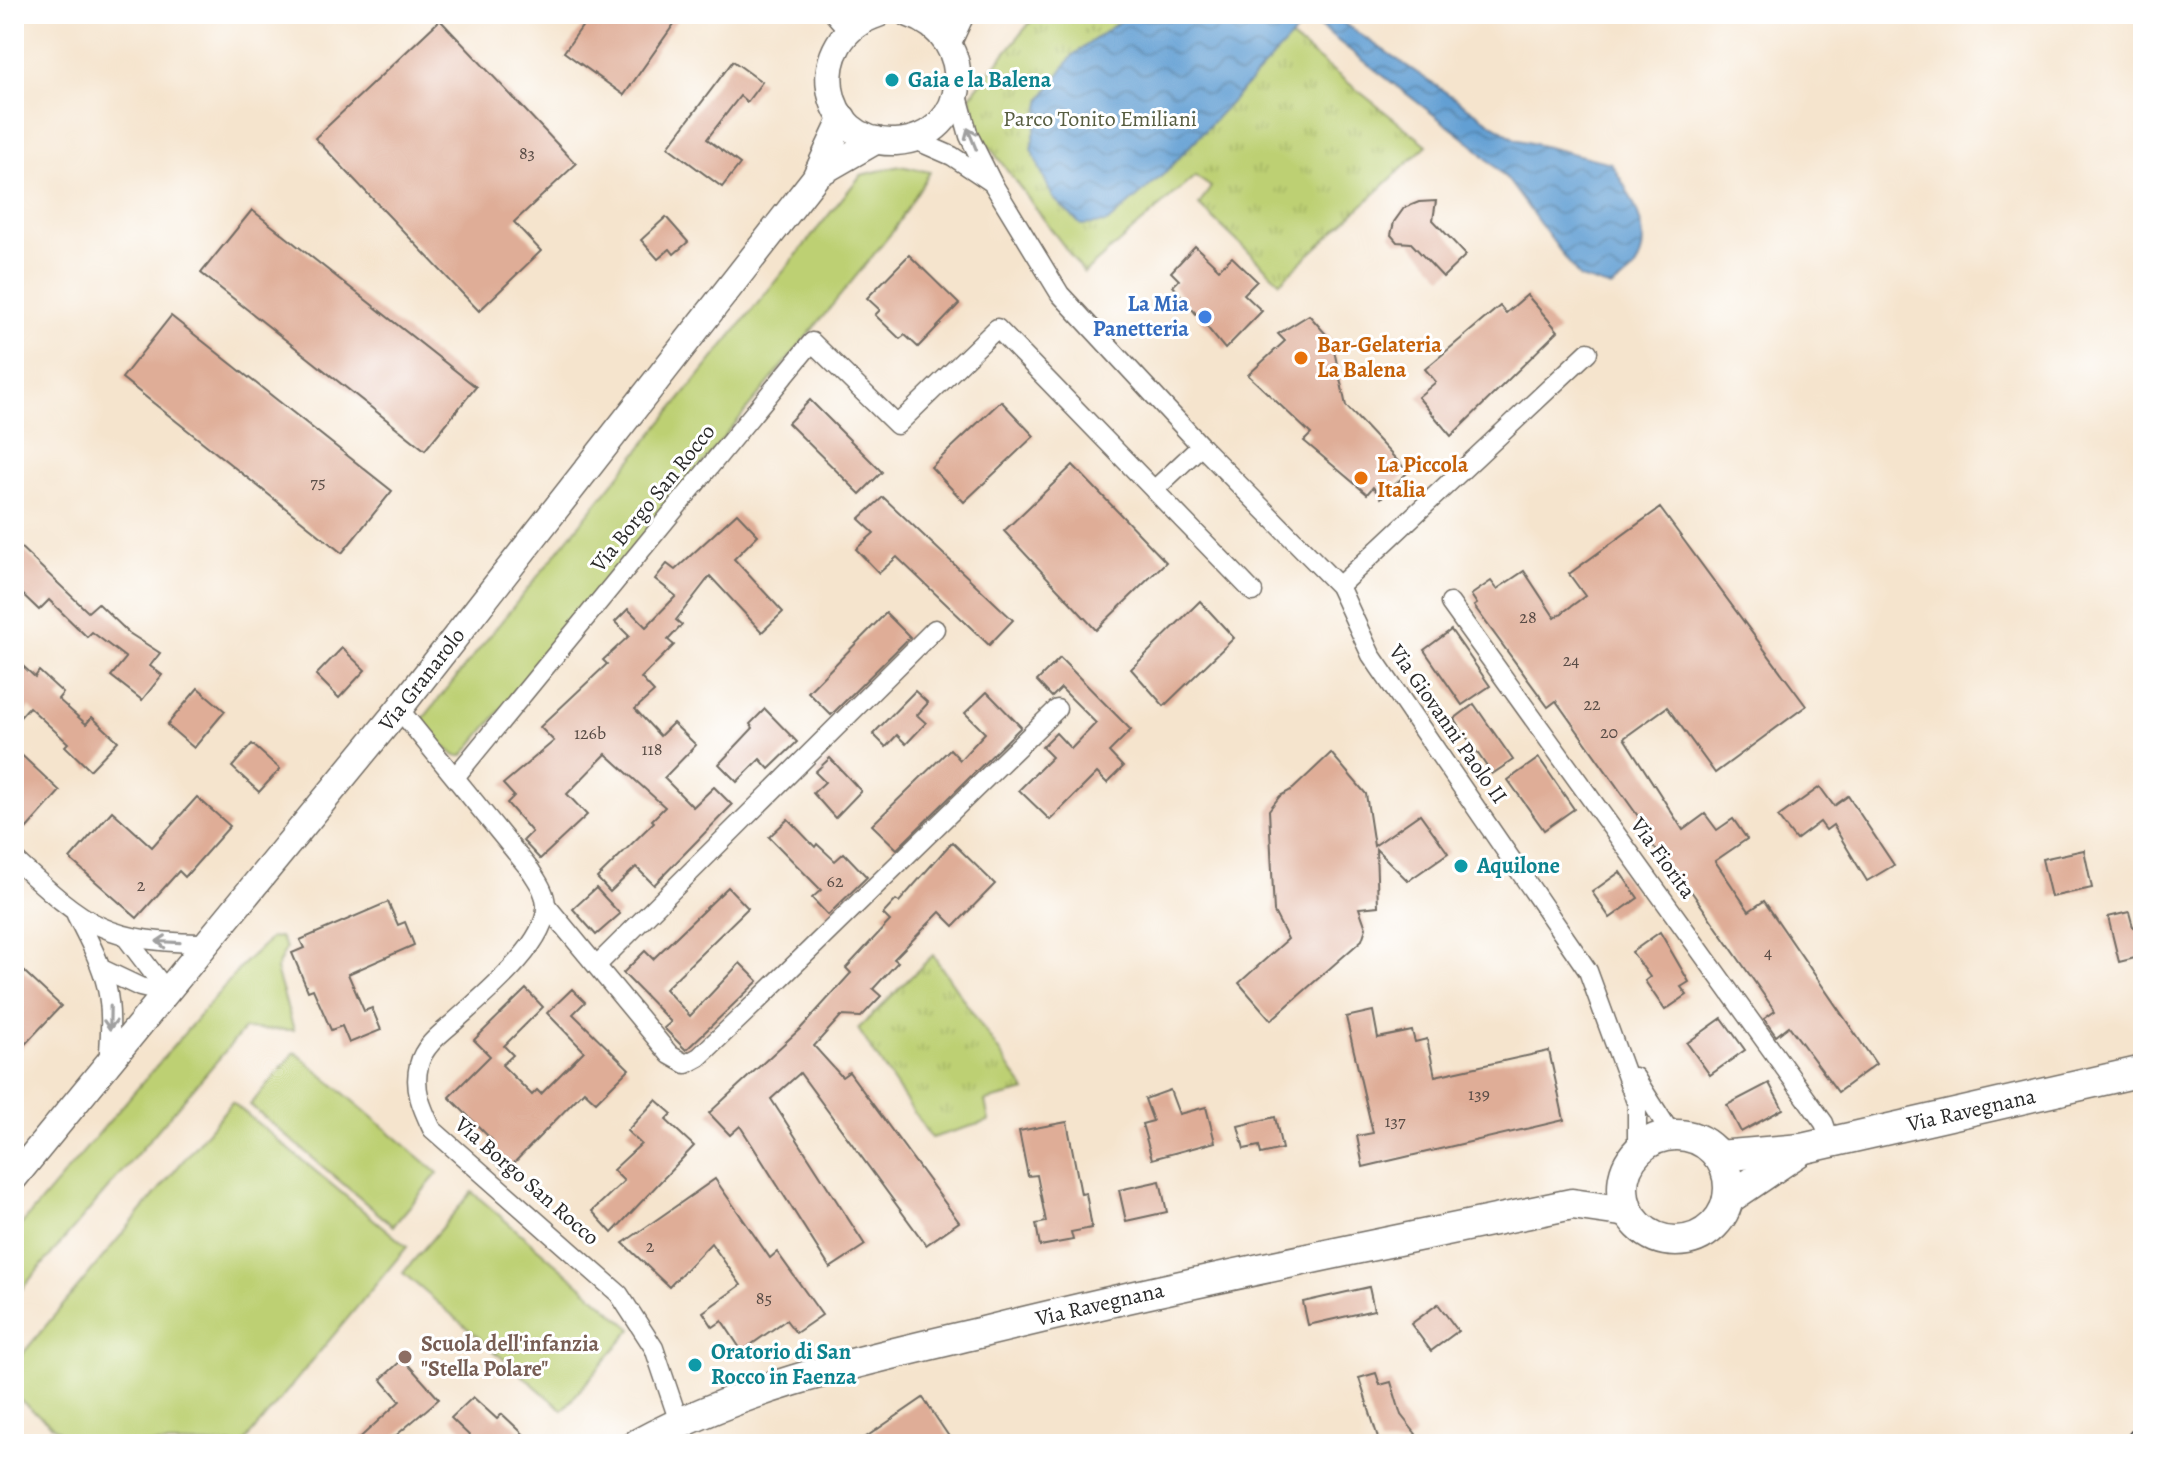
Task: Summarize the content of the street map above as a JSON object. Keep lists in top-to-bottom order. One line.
{"streets":{"main road":["Via Granarolo","Via Ravegnana"],"street":["Via Borgo San Rocco","Via Giovanni Paolo II","Via Fiorita"]},"crossings":[["Via Borgo San Rocco","Via Ravegnana"],["Via Giovanni Paolo II","Via Ravegnana"],["Via Fiorita","Via Ravegnana"]],"parks":["Parco Tonito Emiliani"],"places":["Gaia e la Balena","La Mia Panetteria","Bar-Gelateria La Balena","La Piccola Italia","Aquilone","Scuola dell'infanzia \"Stella Polare\"","Oratorio di San Rocco in Faenza"],"house_numbers":["83","75","28","24","22","20","126b","118","62","2","4","139","137","2","85"]}
